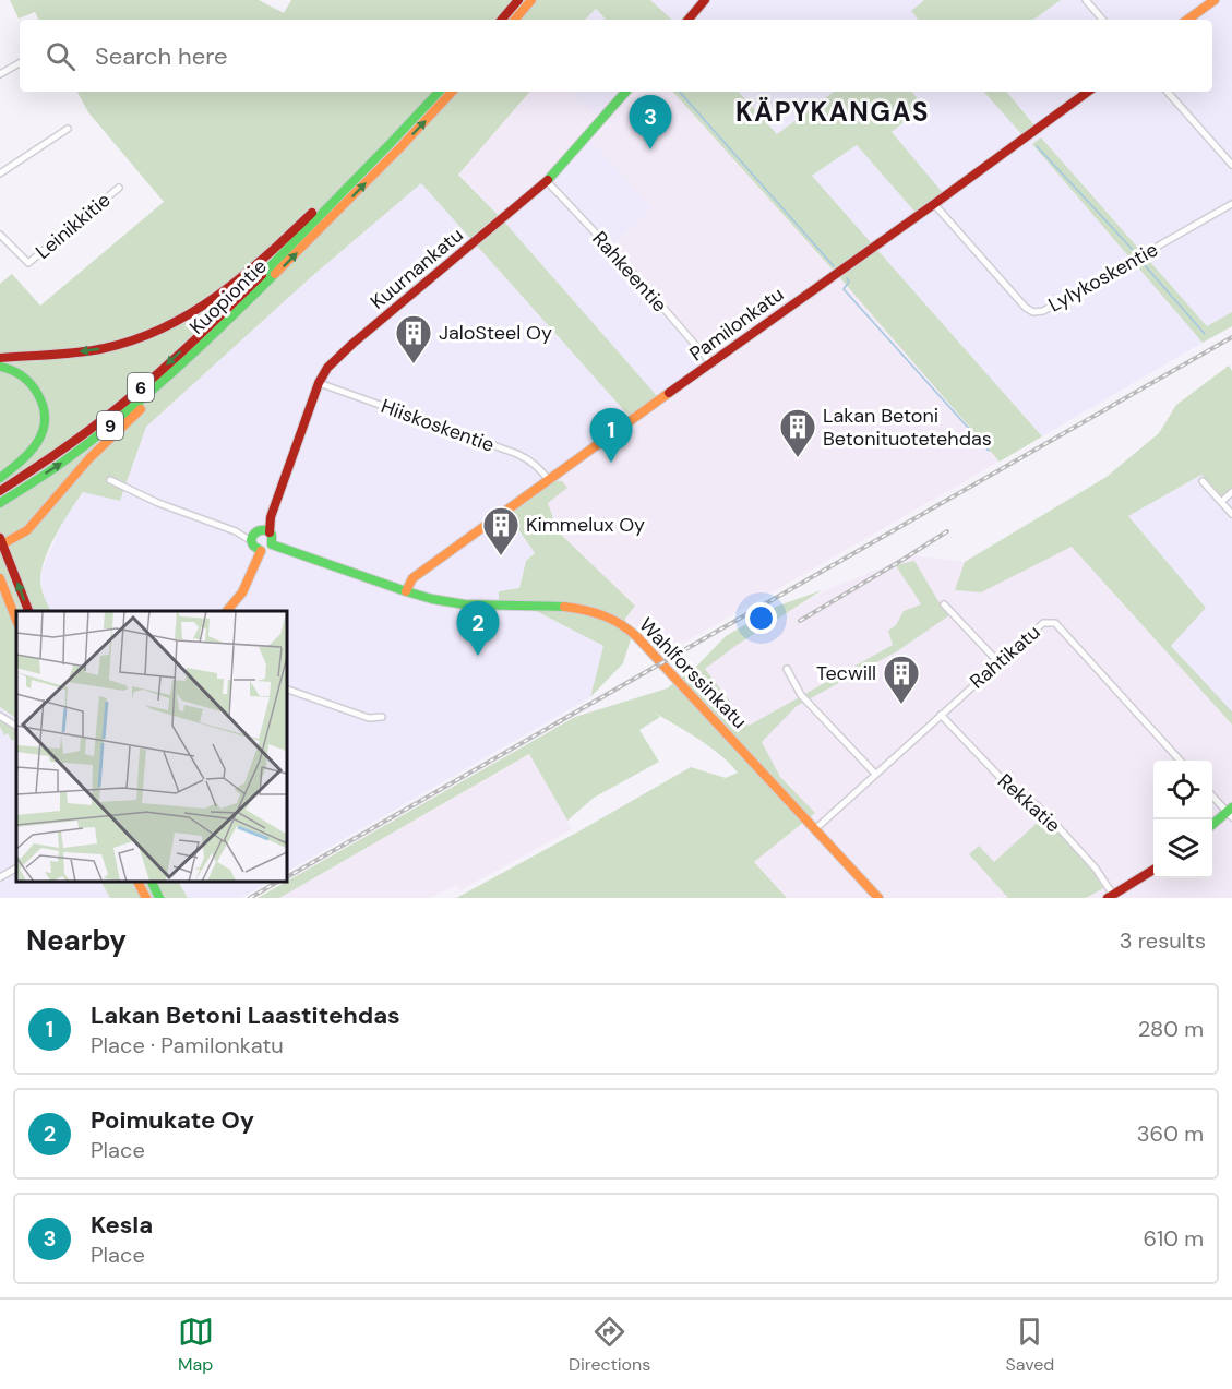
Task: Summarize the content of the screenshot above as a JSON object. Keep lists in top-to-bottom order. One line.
{"streets":{"main road":["Kuurnankatu","Kuopiontie","Pamilonkatu","6","9","Wahlforssinkatu"],"street":["Leinikkitie","Rahkeentie","Lylykoskentie","Hiiskoskentie","Rahtikatu","Rekkatie"]},"crossings":[["Kuurnankatu","Rahkeentie"],["Kuurnankatu","Hiiskoskentie"],["Kuurnankatu","Wahlforssinkatu"],["Rahkeentie","Pamilonkatu"],["Lylykoskentie","Pamilonkatu"],["Pamilonkatu","Hiiskoskentie"],["Pamilonkatu","Wahlforssinkatu"],["Rahtikatu","Wahlforssinkatu"],["Rahtikatu","Rekkatie"]],"districts":["KÄPYKANGAS"],"places":{"building":["JaloSteel Oy","Lakan Betoni Betonituotetehdas","Kimmelux Oy","Tecwill"]},"page":{"search":"Search here","pins":["3","1","2"],"heading":["Nearby","3 results"],"list":[{"mark":"1","name":"Lakan Betoni Laastitehdas","note":"Place · Pamilonkatu","value":"280 m"},{"mark":"2","name":"Poimukate Oy","note":"Place","value":"360 m"},{"mark":"3","name":"Kesla","note":"Place","value":"610 m"}],"nav":["Map","Directions","Saved"]}}
